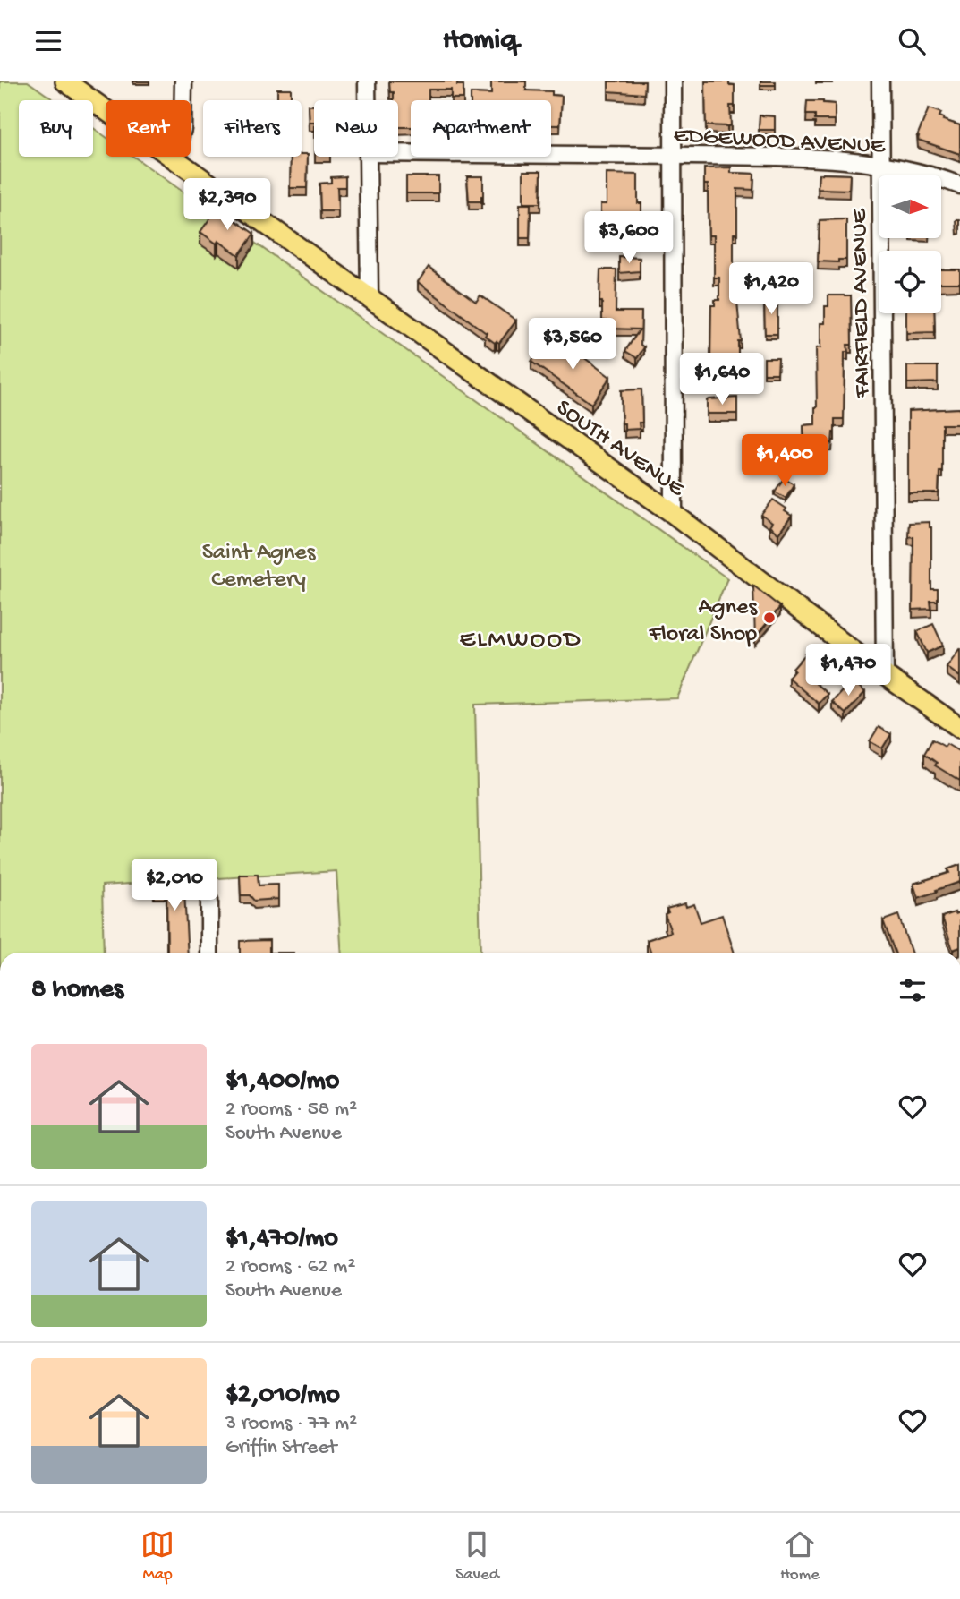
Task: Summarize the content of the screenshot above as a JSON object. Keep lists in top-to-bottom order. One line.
{"streets":{"main road":["SOUTH AVENUE"],"street":["EDGEWOOD AVENUE","FAIRFIELD AVENUE"]},"crossings":[["EDGEWOOD AVENUE","FAIRFIELD AVENUE"],["FAIRFIELD AVENUE","SOUTH AVENUE"]],"districts":["ELMWOOD"],"parks":["Saint Agnes Cemetery"],"places":["Agnes Floral Shop"],"north":"right","page":{"header":"Homiq","chip":["Buy","Rent","Filters","New","Apartment"],"price":["$2,390","$3,600","$1,420","$3,560","$1,640","$1,400","$1,470","$2,010"],"heading":"8 homes","list":[{"name":"$1,400/mo","note":"2 rooms · 58 m² · South Avenue"},{"name":"$1,470/mo","note":"2 rooms · 62 m² · South Avenue"},{"name":"$2,010/mo","note":"3 rooms · 77 m² · Griffin Street"}],"tabs":["Map","Saved","Home"]}}
